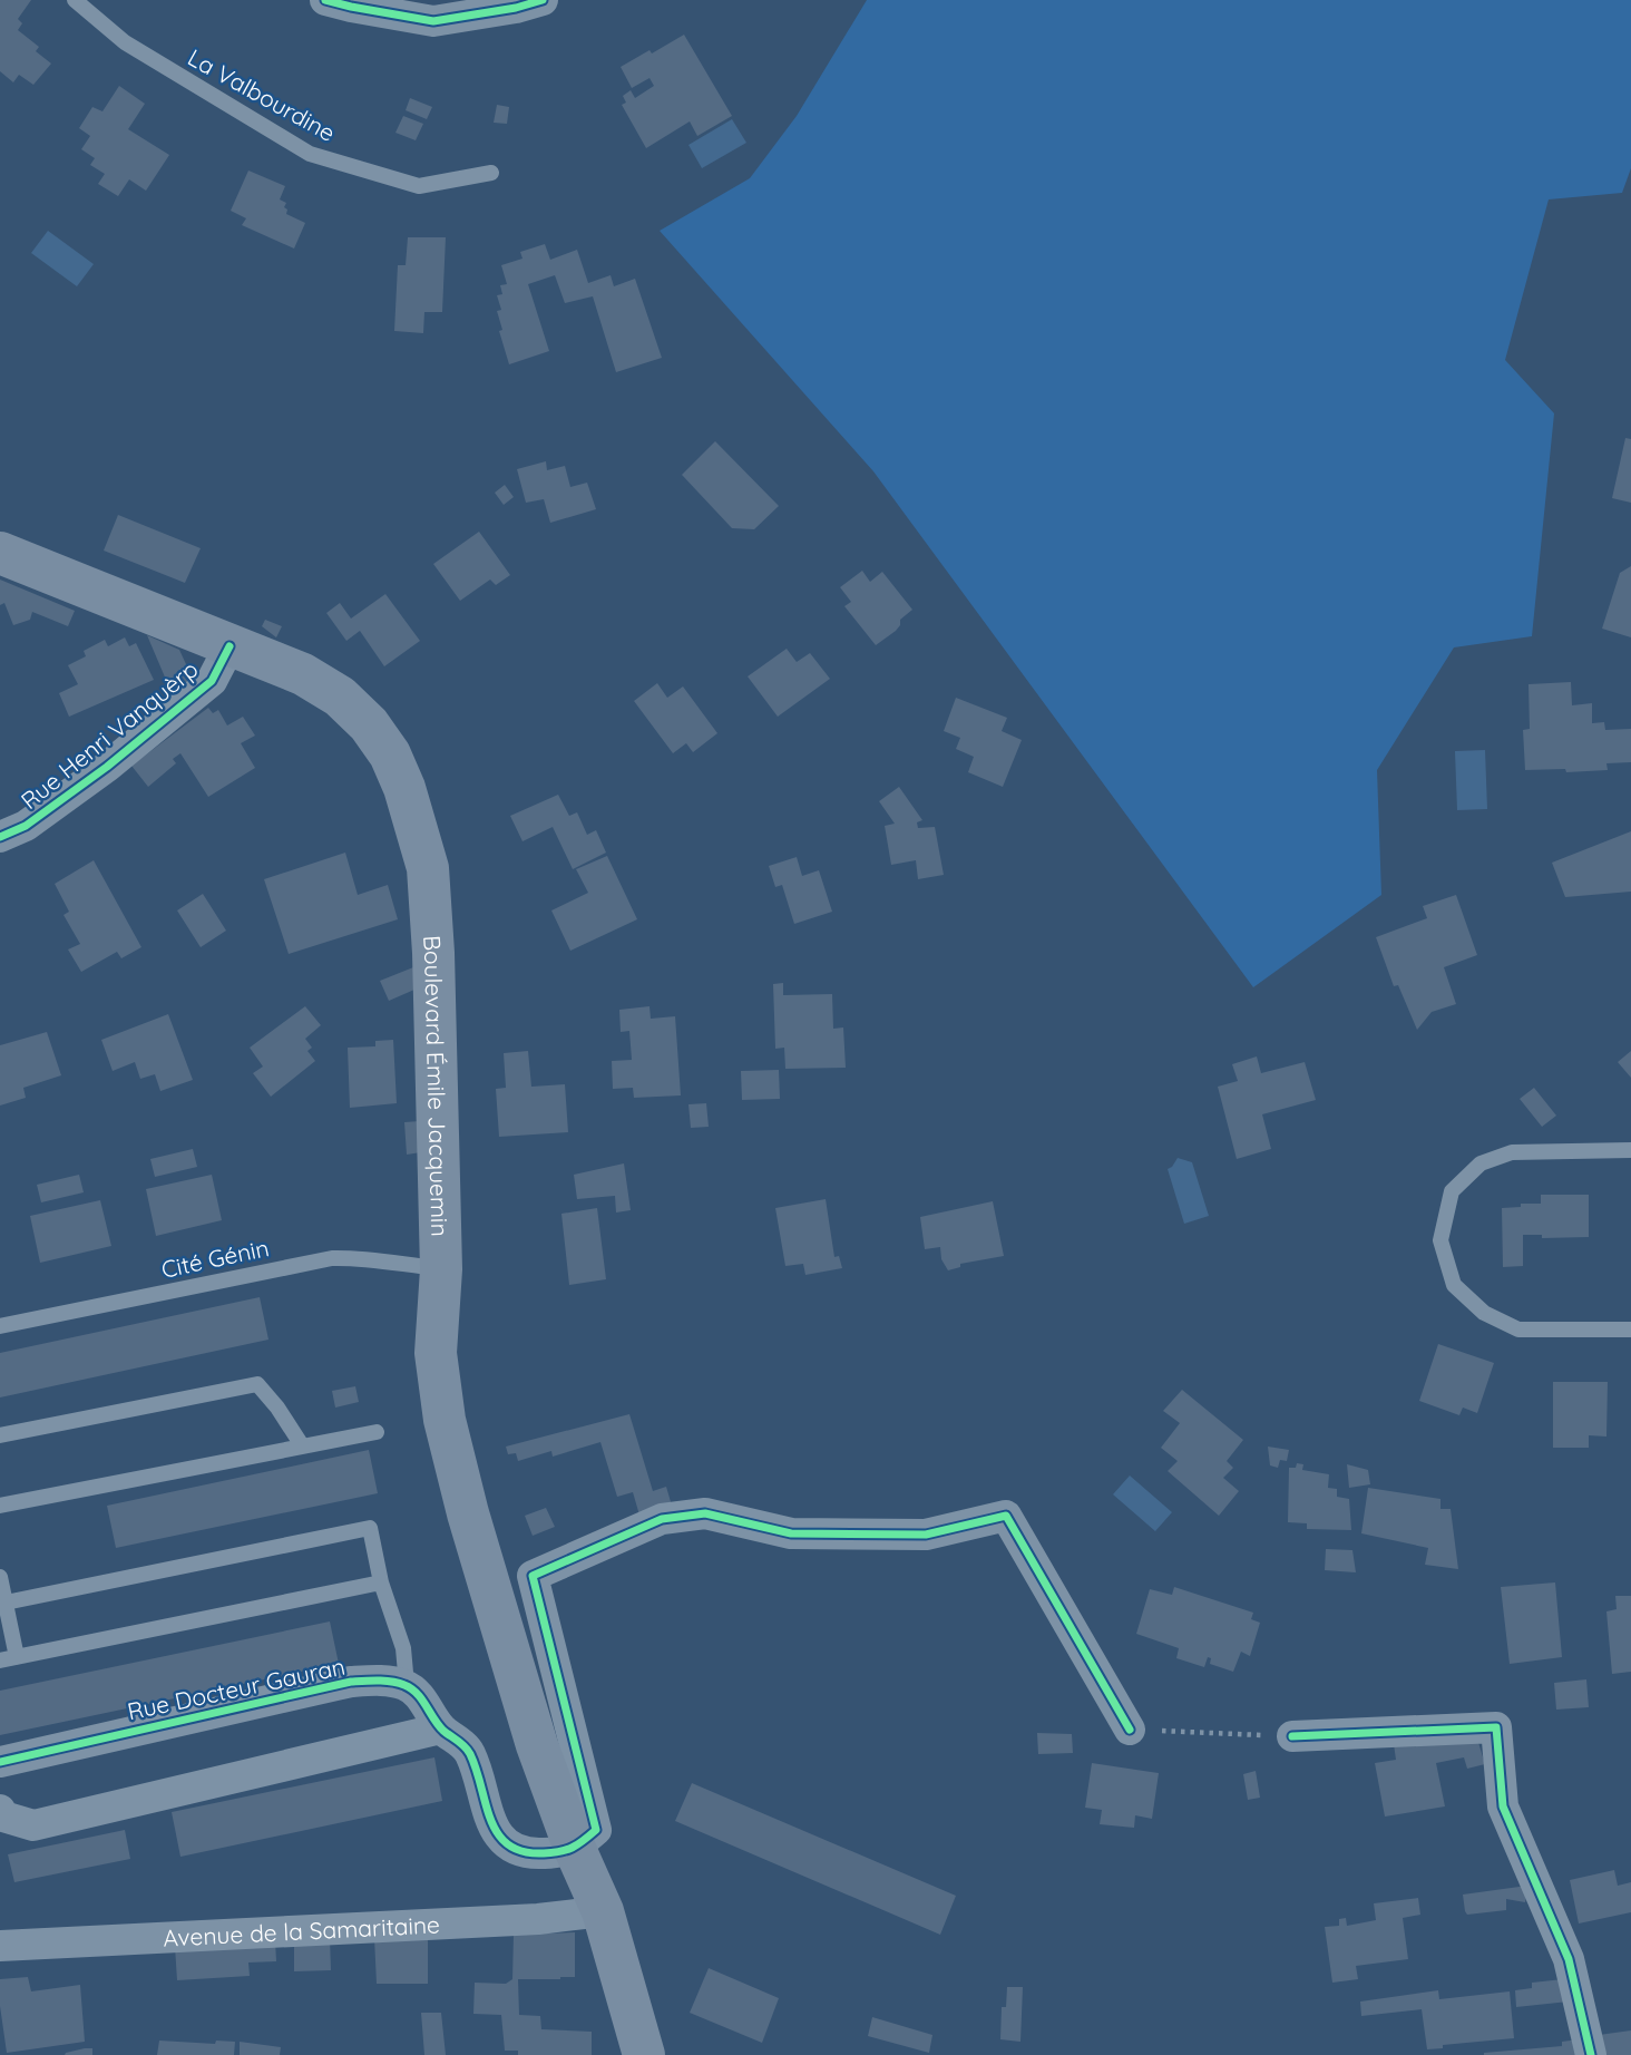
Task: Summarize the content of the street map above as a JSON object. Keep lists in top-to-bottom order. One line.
{"streets":{"main road":["Boulevard Émile Jacquemin"],"street":["Rue Henri Vanquèrp","Rue Docteur Gauran","Avenue de la Samaritaine"],"lane":["La Valbourdine","Cité Génin"]},"crossings":[["Rue Henri Vanquèrp","Boulevard Émile Jacquemin"],["Boulevard Émile Jacquemin","Cité Génin"],["Boulevard Émile Jacquemin","Avenue de la Samaritaine"]]}
